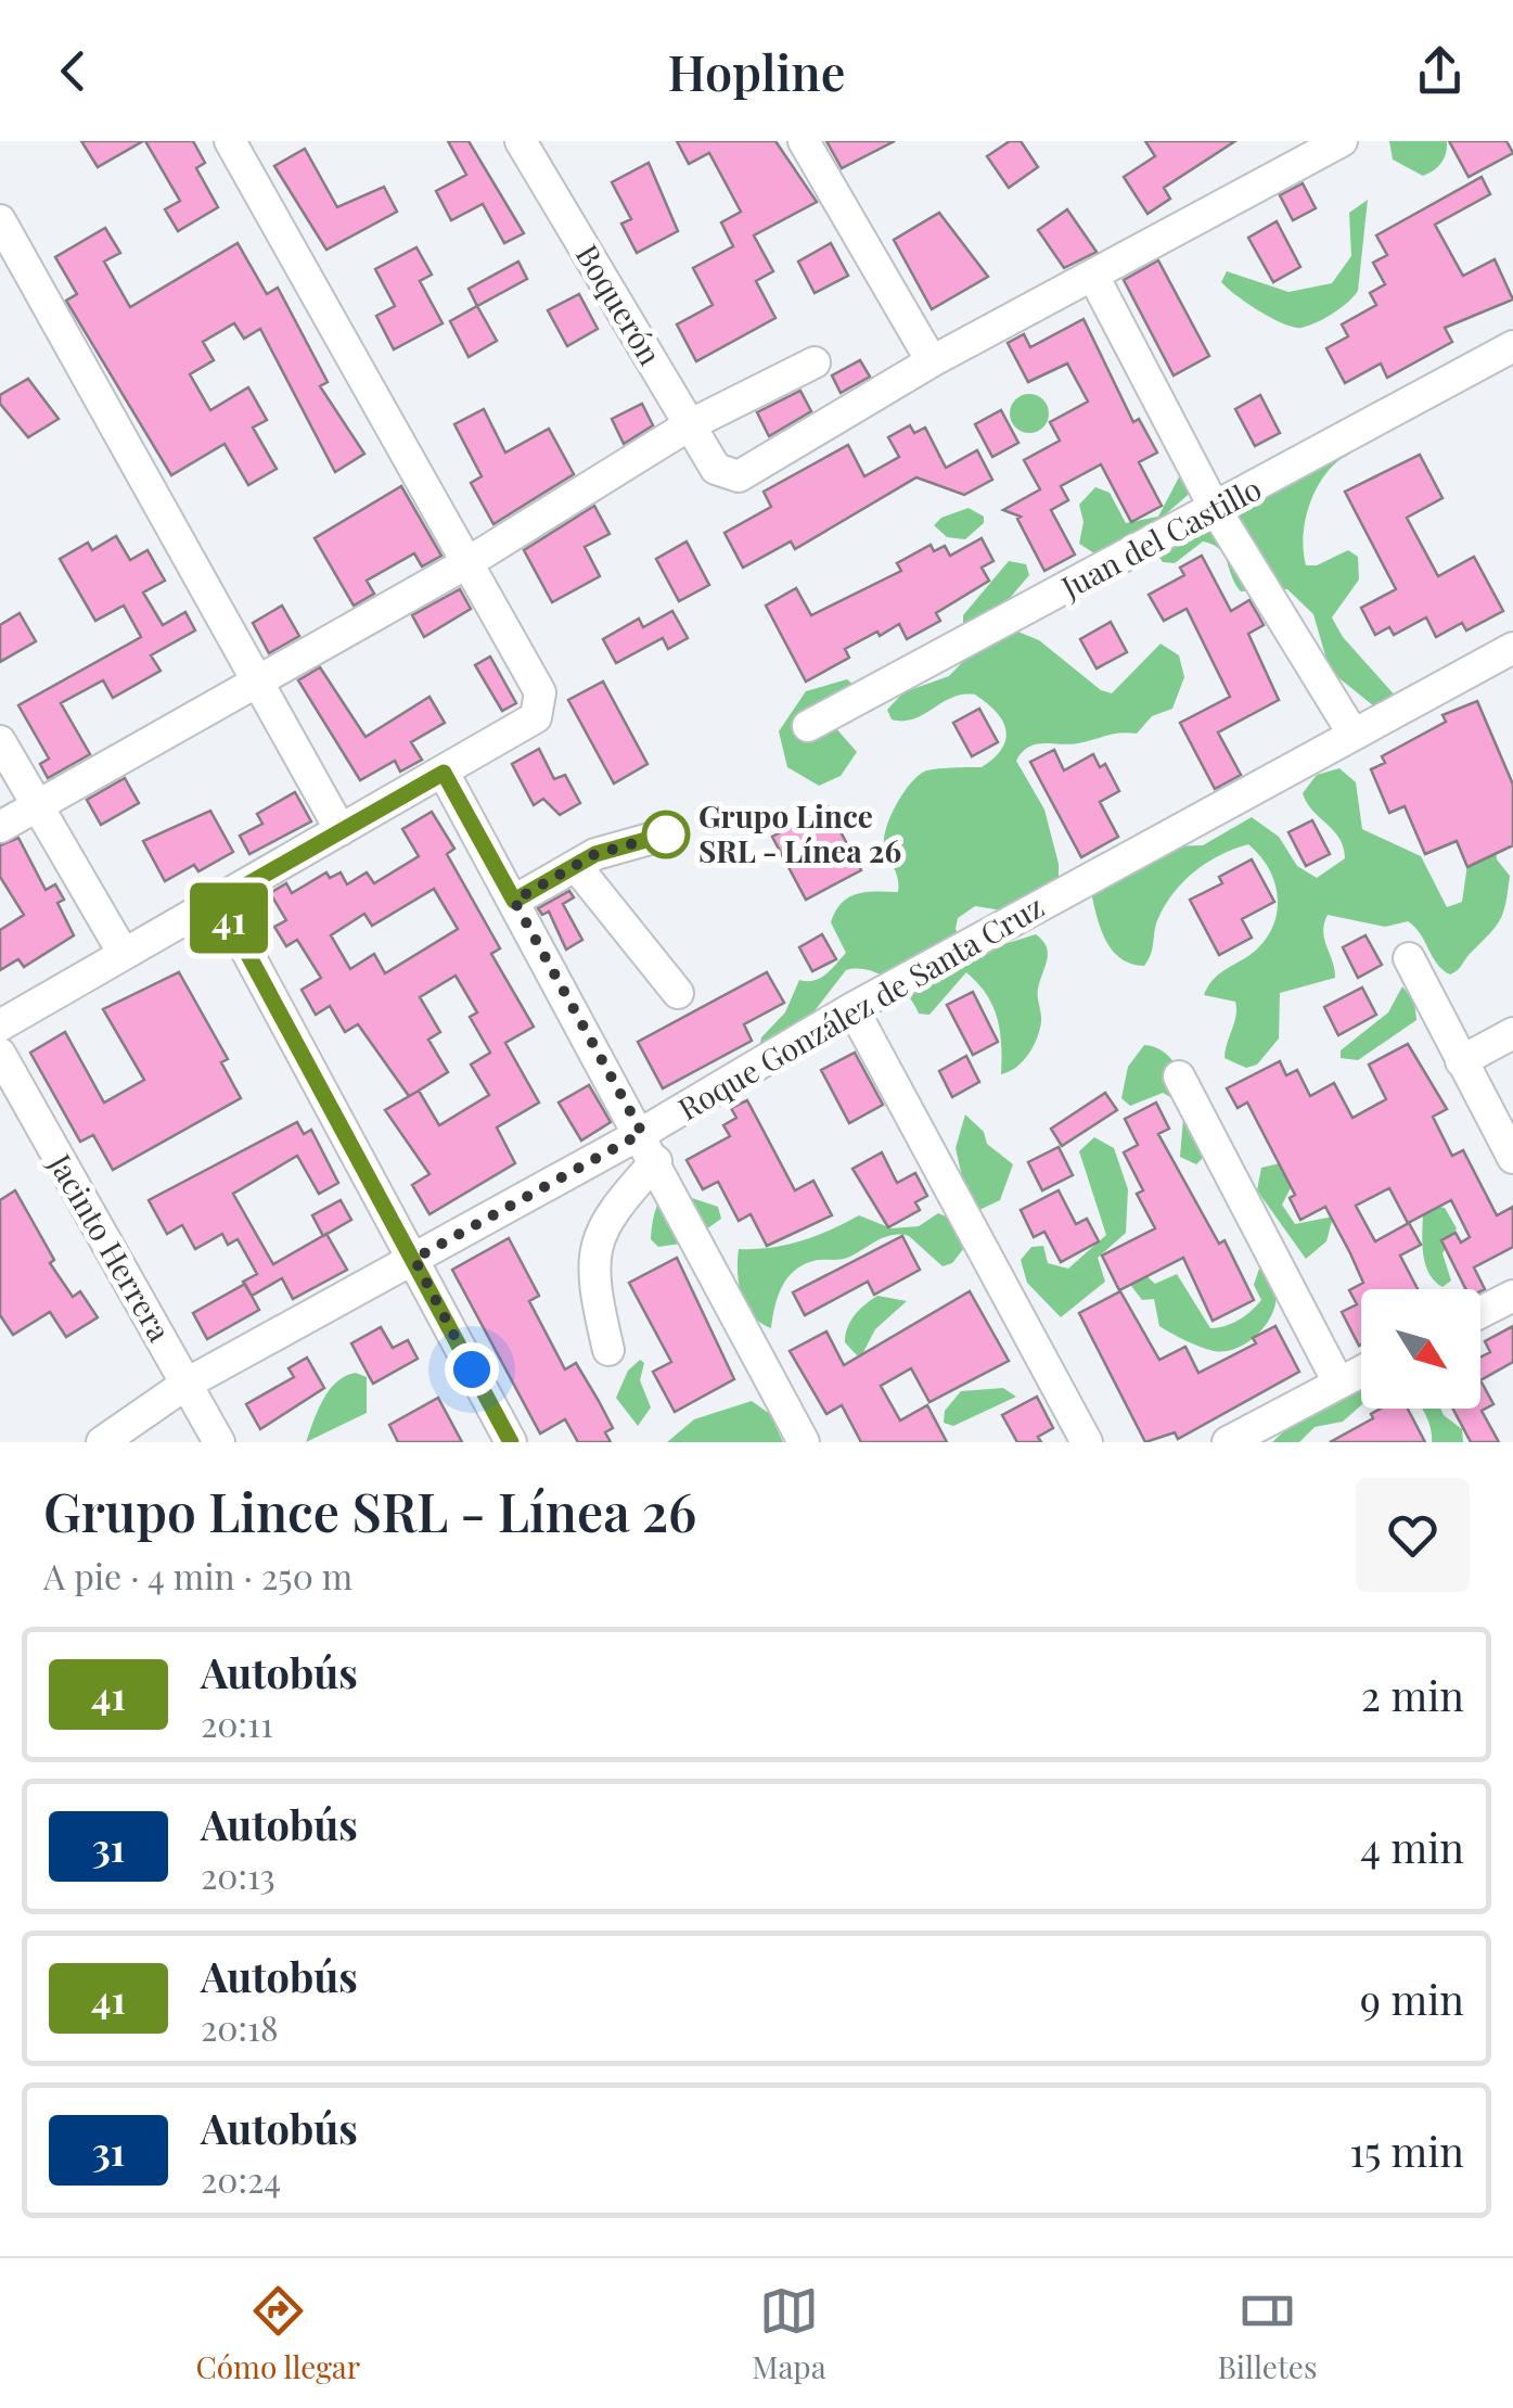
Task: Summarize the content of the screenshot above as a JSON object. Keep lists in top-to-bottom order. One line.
{"streets":{"street":["Boquerón","Juan del Castillo","Roque González de Santa Cruz","Jacinto Herrera"]},"crossings":[["Roque González de Santa Cruz","Jacinto Herrera"]],"places":["Grupo Lince SRL - Línea 26"],"lines":["bus line 41"],"north":"bottom right","page":{"header":"Hopline","on_map":"41","heading":["Grupo Lince SRL - Línea 26","A pie · 4 min · 250 m"],"list":[{"mark":"41","name":"Autobús","note":"20:11","value":"2 min"},{"mark":"31","name":"Autobús","note":"20:13","value":"4 min"},{"mark":"41","name":"Autobús","note":"20:18","value":"9 min"},{"mark":"31","name":"Autobús","note":"20:24","value":"15 min"}],"tabs":["Cómo llegar","Mapa","Billetes"]}}
